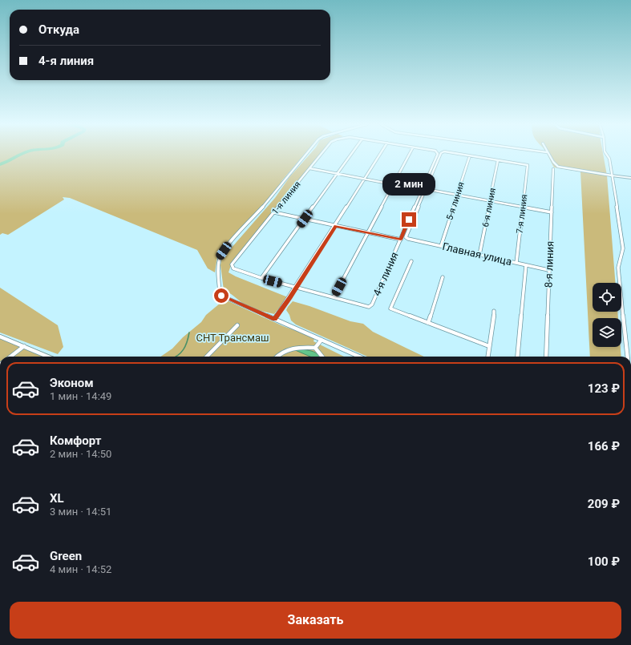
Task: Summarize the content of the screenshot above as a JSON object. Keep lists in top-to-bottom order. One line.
{"streets":{"street":["1-я линия","5-я линия","6-я линия","7-я линия","Главная улица","8-я линия","4-я линия"]},"crossings":[["5-я линия","Главная улица"],["6-я линия","7-я линия"],["6-я линия","Главная улица"],["7-я линия","Главная улица"],["Главная улица","8-я линия"]],"parks":["СНТ Трансмаш"],"page":{"banner":["Откуда","4-я линия"],"bubble":"2 мин","list":[{"name":"Эконом","note":"1 мин · 14:49","value":"123 ₽"},{"name":"Комфорт","note":"2 мин · 14:50","value":"166 ₽"},{"name":"XL","note":"3 мин · 14:51","value":"209 ₽"},{"name":"Green","note":"4 мин · 14:52","value":"100 ₽"}],"buttons":"Заказать"}}
